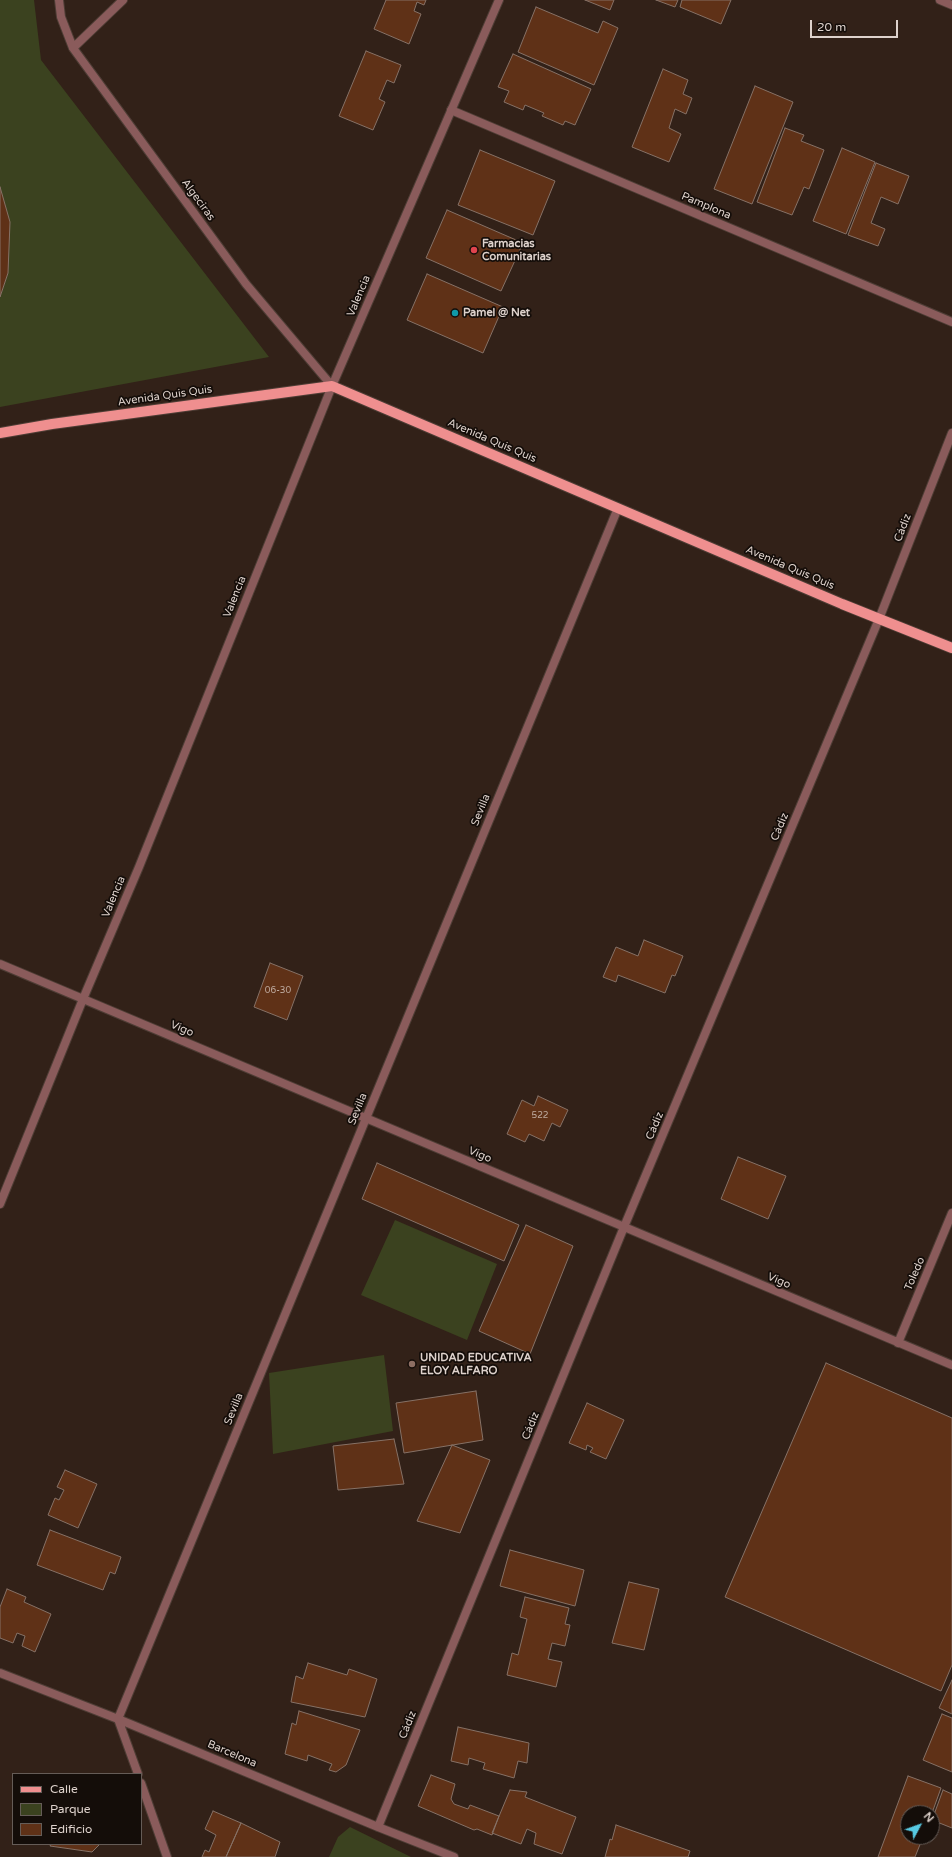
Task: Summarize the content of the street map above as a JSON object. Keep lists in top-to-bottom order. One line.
{"streets":{"main road":["Avenida Quis Quis"],"street":["Algeciras","Pamplona","Valencia","Cádiz","Sevilla","Vigo","Toledo","Barcelona"]},"crossings":[["Algeciras","Valencia"],["Algeciras","Avenida Quis Quis"],["Pamplona","Valencia"],["Valencia","Avenida Quis Quis"],["Valencia","Vigo"],["Avenida Quis Quis","Cádiz"],["Avenida Quis Quis","Sevilla"],["Cádiz","Vigo"],["Cádiz","Barcelona"],["Sevilla","Vigo"],["Sevilla","Barcelona"],["Vigo","Toledo"]],"places":["Farmacias Comunitarias","Pamel @ Net","UNIDAD EDUCATIVA ELOY ALFARO"],"house_numbers":["06-30","522"],"legend":["Calle","Parque","Edificio"],"scale_bar":"20 m","north":"top right"}
